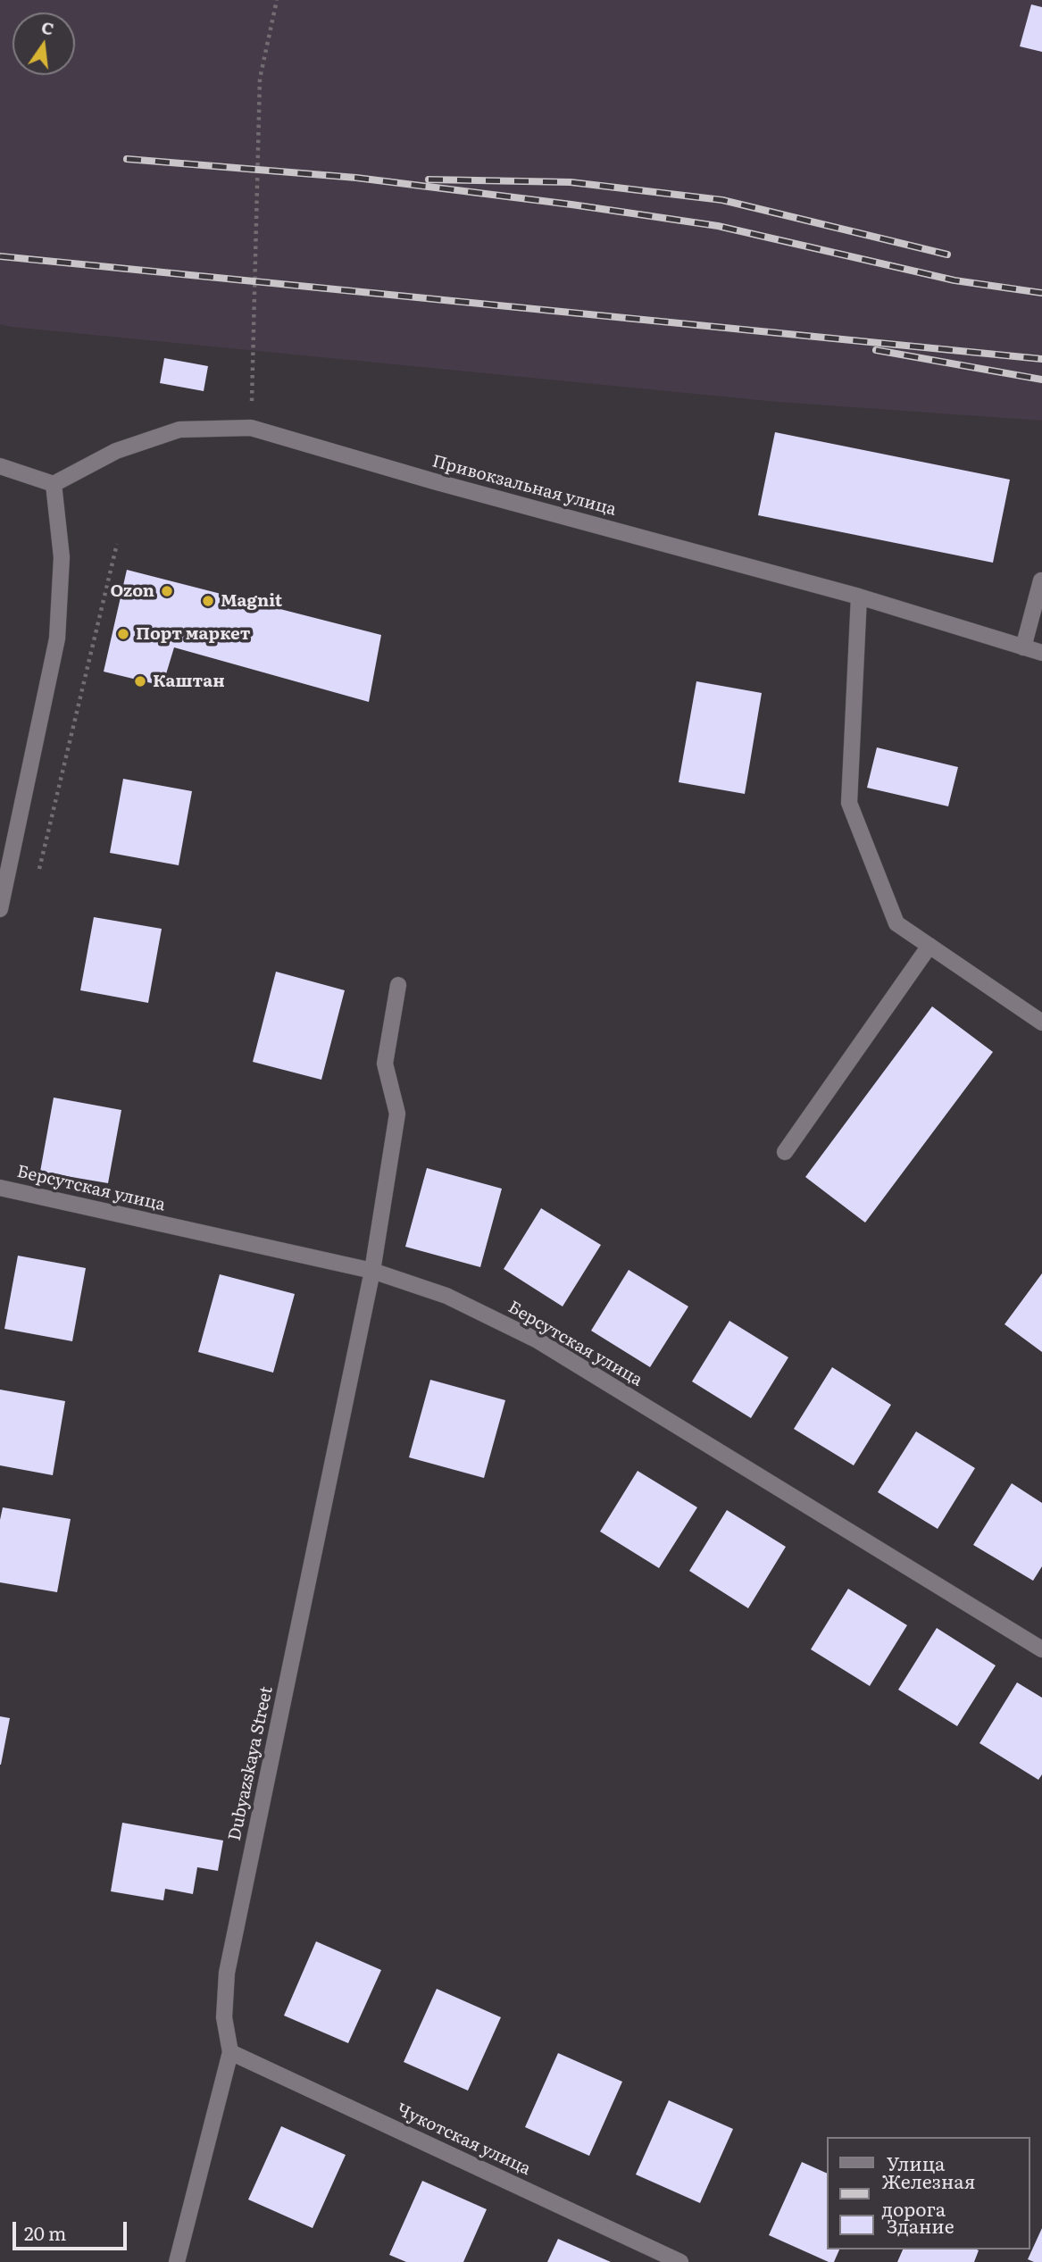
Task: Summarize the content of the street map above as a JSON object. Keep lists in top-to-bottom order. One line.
{"streets":{"street":["Привокзальная улица","Берсутская улица","Dubyazskaya Street","Чукотская улица"]},"crossings":[["Берсутская улица","Dubyazskaya Street"],["Dubyazskaya Street","Чукотская улица"]],"places":["Ozon","Magnit","Порт маркет","Каштан"],"legend":["Улица","Железная дорога","Здание"],"scale_bar":"20 m","north":"top"}
